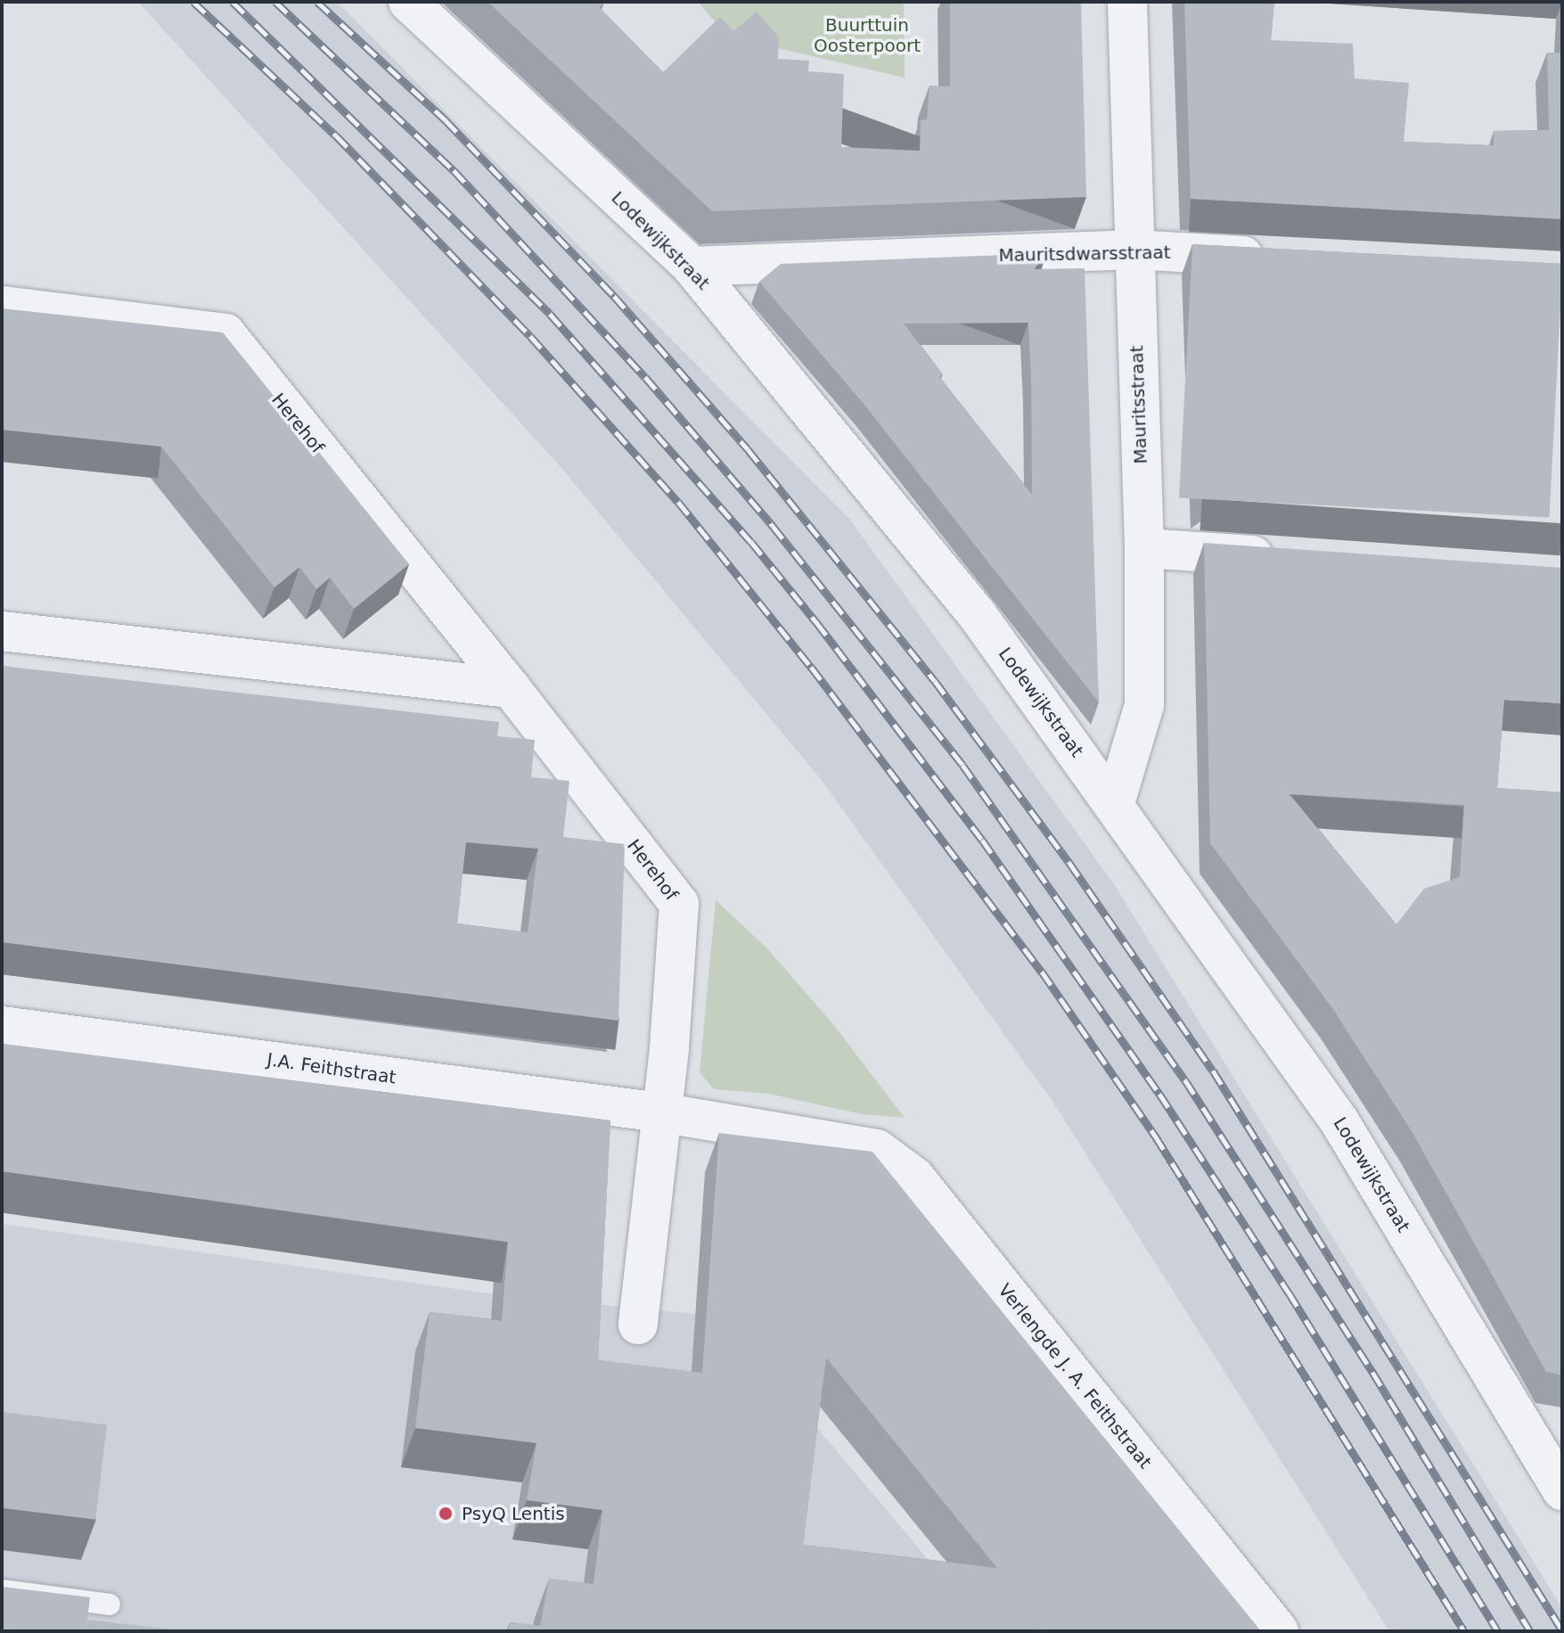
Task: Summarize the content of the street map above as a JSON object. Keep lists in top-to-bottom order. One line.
{"streets":{"street":["Lodewijkstraat","Mauritsdwarsstraat","Mauritsstraat","Herehof","J.A. Feithstraat","Verlengde J. A. Feithstraat"]},"crossings":[["Lodewijkstraat","Mauritsdwarsstraat"],["Lodewijkstraat","Mauritsstraat"],["Mauritsdwarsstraat","Mauritsstraat"],["Herehof","J.A. Feithstraat"],["J.A. Feithstraat","Verlengde J. A. Feithstraat"]],"parks":["Buurttuin Oosterpoort"],"places":["PsyQ Lentis"]}
